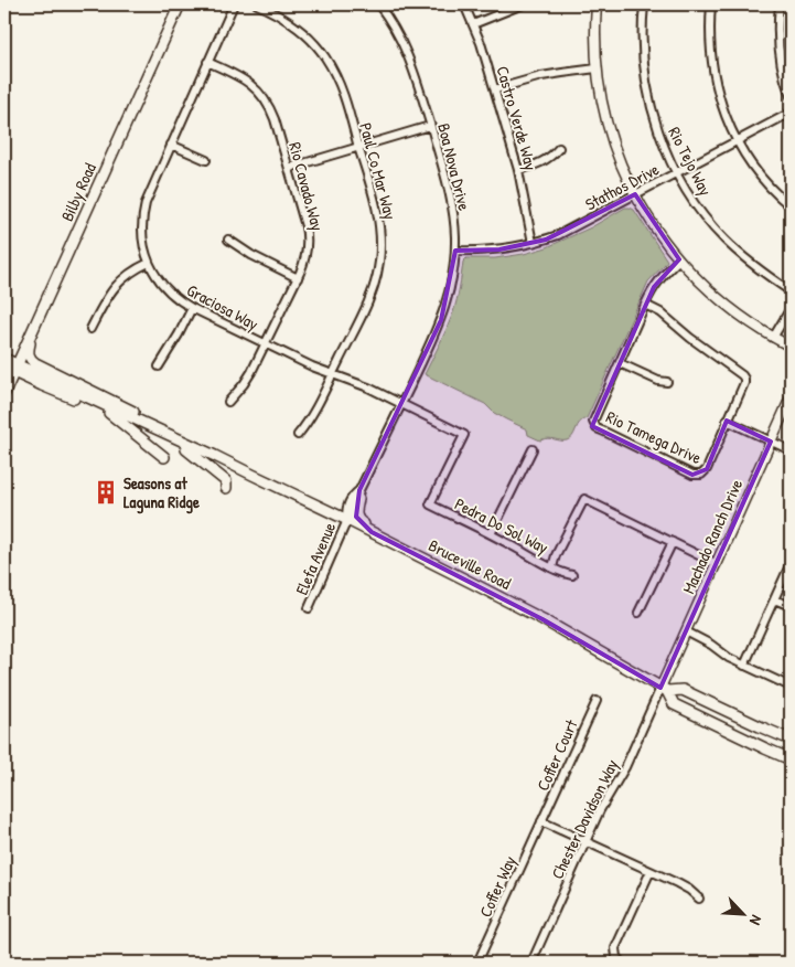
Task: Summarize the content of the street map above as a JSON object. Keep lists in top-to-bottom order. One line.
{"streets":{"main road":["Bilby Road","Bruceville Road"],"street":["Castro Verde Way","Rio Tejo Way","Boa Nova Drive","Paul Co Mar Way","Rio Cavado Way","Stathos Drive","Graciosa Way","Rio Tamega Drive","Pedra Do Sol Way","Machado Ranch Drive","Elefa Avenue","Coffer Court","Chester Davidson Way","Coffer Way"]},"crossings":[["Castro Verde Way","Stathos Drive"],["Rio Tejo Way","Stathos Drive"],["Boa Nova Drive","Stathos Drive"],["Boa Nova Drive","Graciosa Way"],["Boa Nova Drive","Pedra Do Sol Way"],["Boa Nova Drive","Elefa Avenue"],["Paul Co Mar Way","Graciosa Way"],["Rio Cavado Way","Graciosa Way"],["Bilby Road","Bruceville Road"],["Graciosa Way","Pedra Do Sol Way"],["Graciosa Way","Elefa Avenue"],["Pedra Do Sol Way","Machado Ranch Drive"],["Pedra Do Sol Way","Elefa Avenue"],["Machado Ranch Drive","Bruceville Road"],["Machado Ranch Drive","Chester Davidson Way"],["Elefa Avenue","Bruceville Road"],["Bruceville Road","Chester Davidson Way"],["Coffer Court","Coffer Way"]],"places":{"building":["Seasons at Laguna Ridge"]},"north":"bottom right"}
